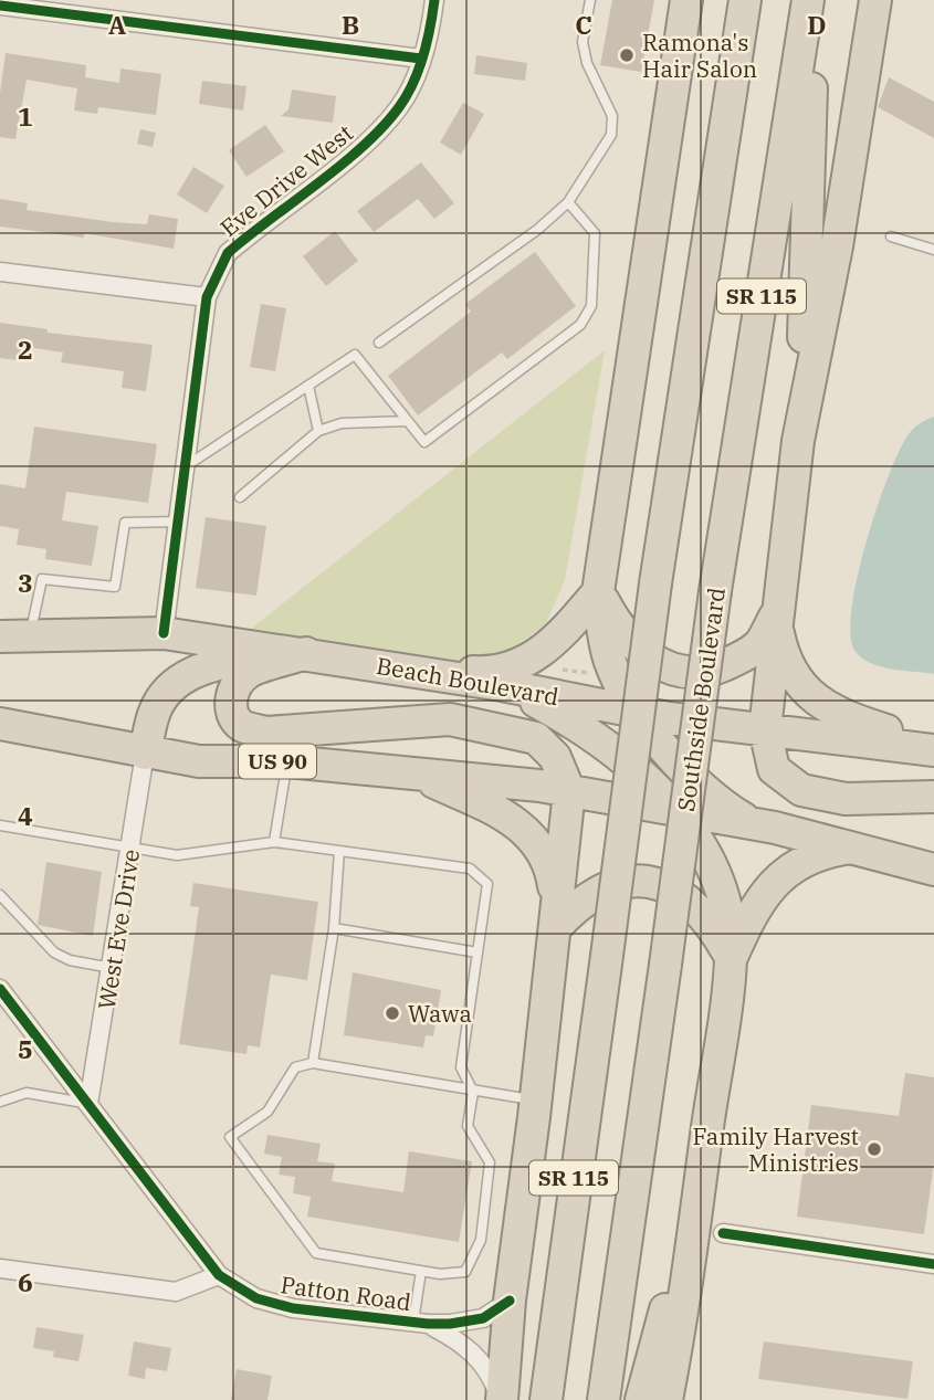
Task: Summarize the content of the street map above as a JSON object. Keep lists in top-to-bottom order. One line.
{"streets":{"highway":["SR 115","Beach Boulevard","Southside Boulevard","US 90"],"street":["Eve Drive West","West Eve Drive","Patton Road"]},"crossings":[["Eve Drive West","Beach Boulevard"],["US 90","West Eve Drive"]],"places":["Ramona's Hair Salon","Wawa","Family Harvest Ministries"],"grid":{"columns":["A","B","C","D"],"rows":["1","2","3","4","5","6"]}}
